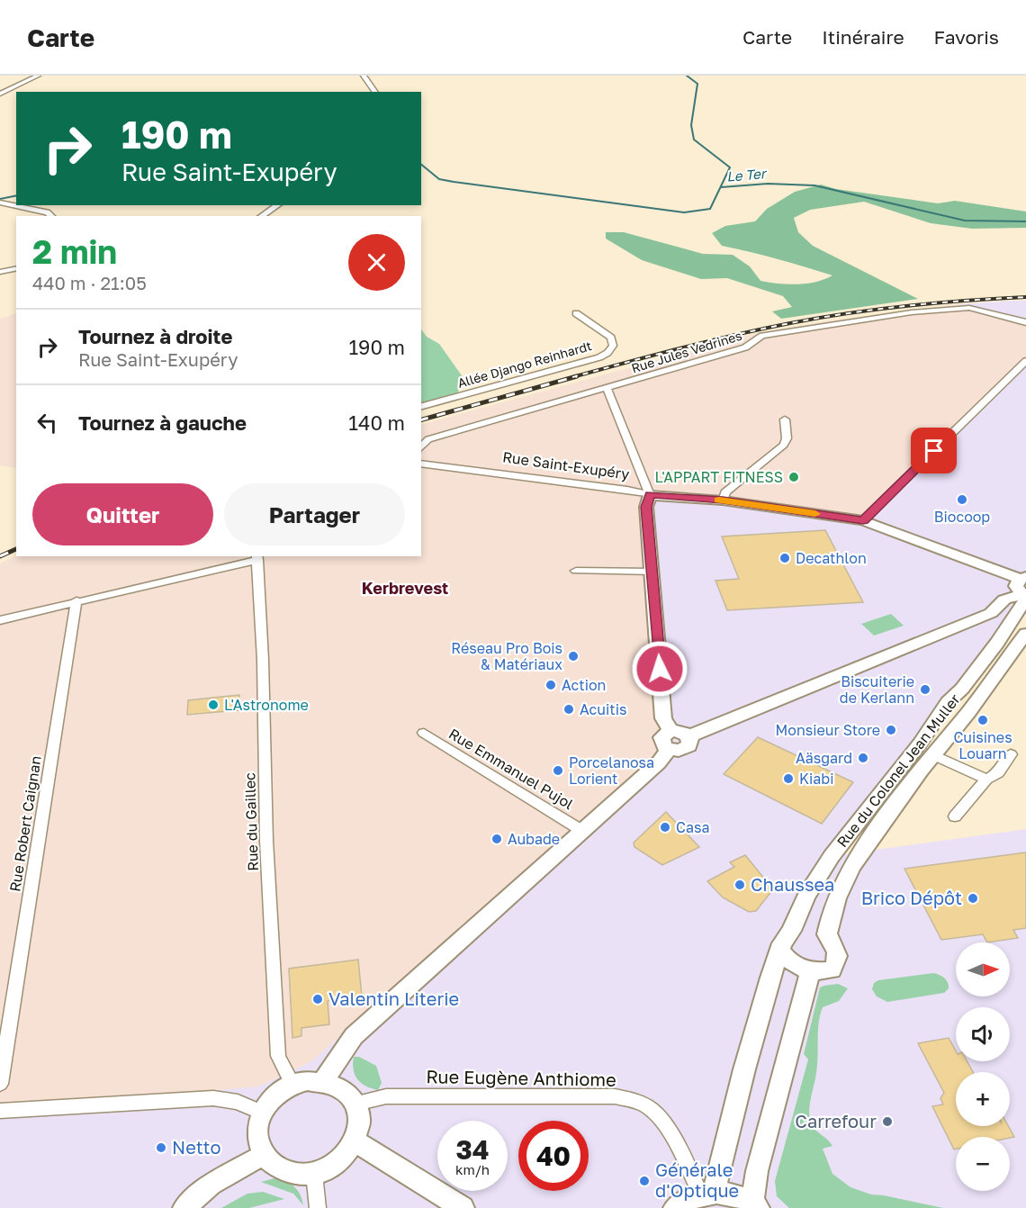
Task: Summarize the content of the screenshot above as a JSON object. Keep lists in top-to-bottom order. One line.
{"streets":{"main road":["Rue Saint-Exupéry","Rue du Colonel Jean Muller"],"street":["Rue Jules Vedrines","Allée Django Reinhardt","Rue Emmanuel Pujol","Rue du Gaillec","Rue Robert Caignan","Rue Eugène Anthiome"]},"crossings":[["Rue du Colonel Jean Muller","Rue Eugène Anthiome"],["Rue du Gaillec","Rue Eugène Anthiome"]],"districts":["Kerbrevest"],"water":["Le Ter"],"places":["L'APPART FITNESS","Biocoop","Decathlon","Réseau Pro Bois & Matériaux","Action","Biscuiterie de Kerlann","L'Astronome","Acuitis","Cuisines Louarn","Monsieur Store","Aäsgard","Porcelanosa Lorient","Kiabi","Casa","Aubade","Chaussea","Brico Dépôt","Valentin Literie","Carrefour","Netto","Générale d'Optique"],"north":"right","page":{"header":"Carte","nav":["Carte","Itinéraire","Favoris"],"turn":["190 m","Rue Saint-Exupéry"],"heading":["2 min","440 m · 21:05"],"list":[{"name":"Tournez à droite","note":"Rue Saint-Exupéry","value":"190 m"},{"name":"Tournez à gauche","value":"140 m"}],"buttons":["Quitter","Partager"],"map_buttons":["+","−"],"speed":"34 km/h","limit":"40"}}
